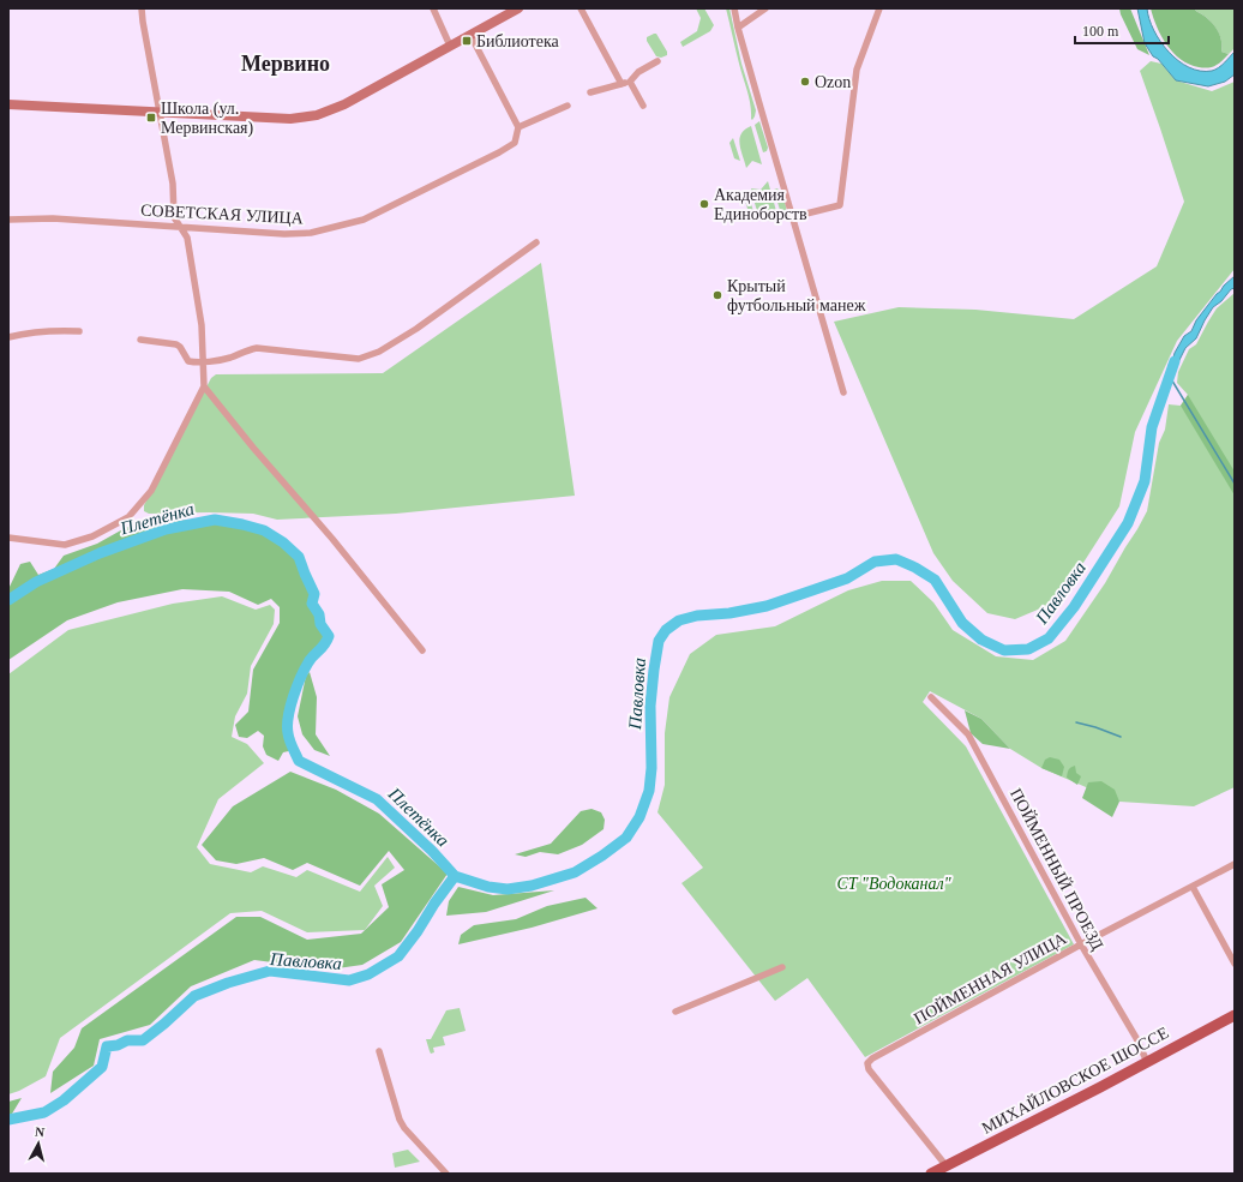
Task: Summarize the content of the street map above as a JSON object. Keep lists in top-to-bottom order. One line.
{"streets":{"main road":["МИХАЙЛОВСКОЕ ШОССЕ"],"street":["СОВЕТСКАЯ УЛИЦА","ПОЙМЕННЫЙ ПРОЕЗД","ПОЙМЕННАЯ УЛИЦА"]},"crossings":[["ПОЙМЕННЫЙ ПРОЕЗД","ПОЙМЕННАЯ УЛИЦА"],["ПОЙМЕННЫЙ ПРОЕЗД","МИХАЙЛОВСКОЕ ШОССЕ"],["ПОЙМЕННАЯ УЛИЦА","МИХАЙЛОВСКОЕ ШОССЕ"]],"districts":["Мервино"],"water":["Плетёнка","Павловка"],"parks":["СТ \"Водоканал\""],"places":{"transit":["Библиотека","Школа (ул. Мервинская)"],"other":["Ozon","Академия Единоборств","Крытый футбольный манеж"]},"scale_bar":"100 m","north":"top"}
